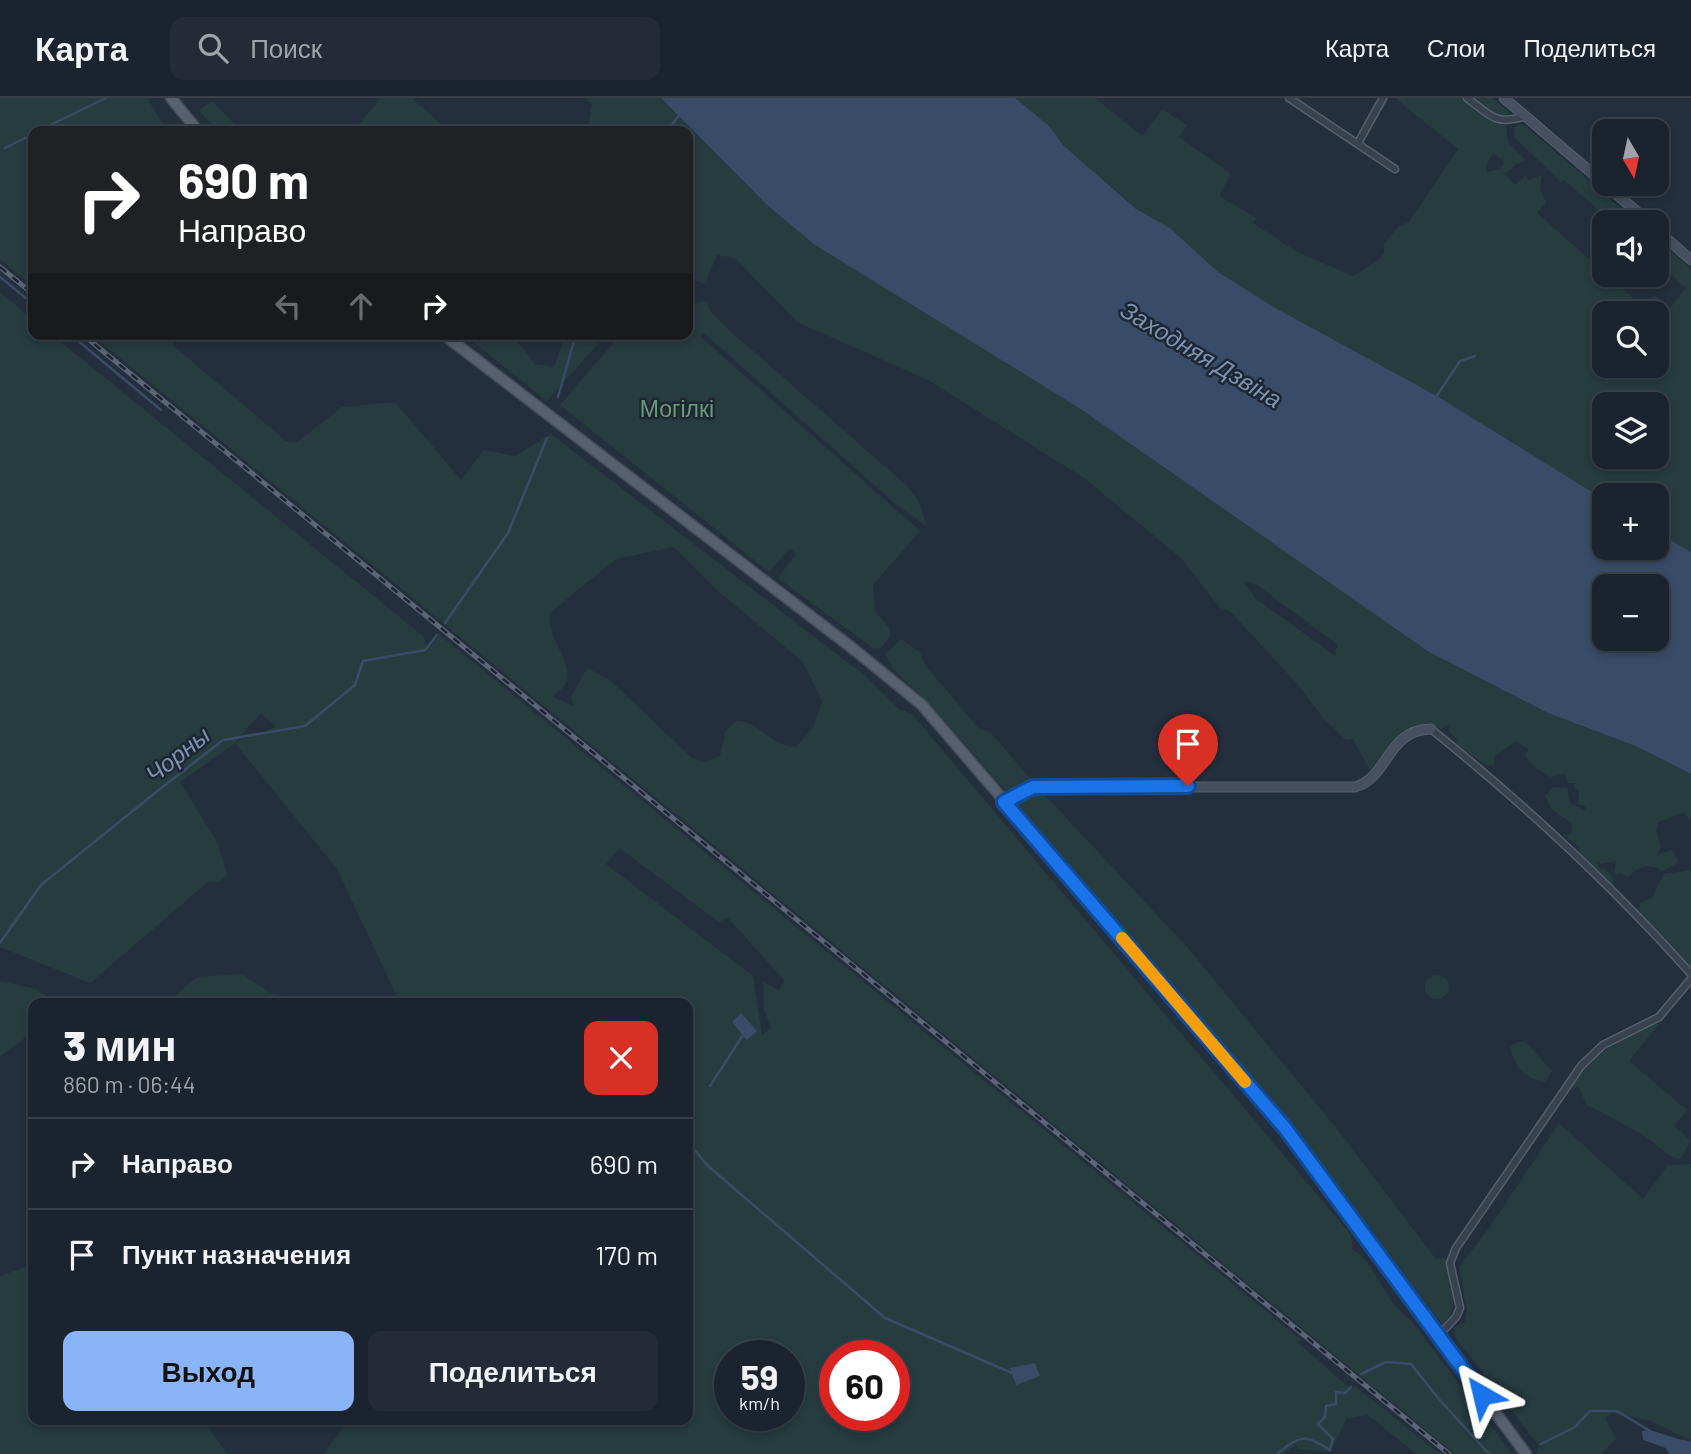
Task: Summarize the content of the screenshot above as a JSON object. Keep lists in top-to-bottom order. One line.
{"water":["Заходняя Дзвіна","Чорны"],"parks":["Могілкі"],"north":"bottom","page":{"header":"Карта","search":"Поиск","nav":["Карта","Слои","Поделиться"],"map_buttons":["+","−"],"turn":["690 m","Направо"],"heading":["3 мин","860 m · 06:44"],"list":[{"name":"Направо","value":"690 m"},{"name":"Пункт назначения","value":"170 m"}],"buttons":["Выход","Поделиться"],"speed":"59 km/h","limit":"60"}}
